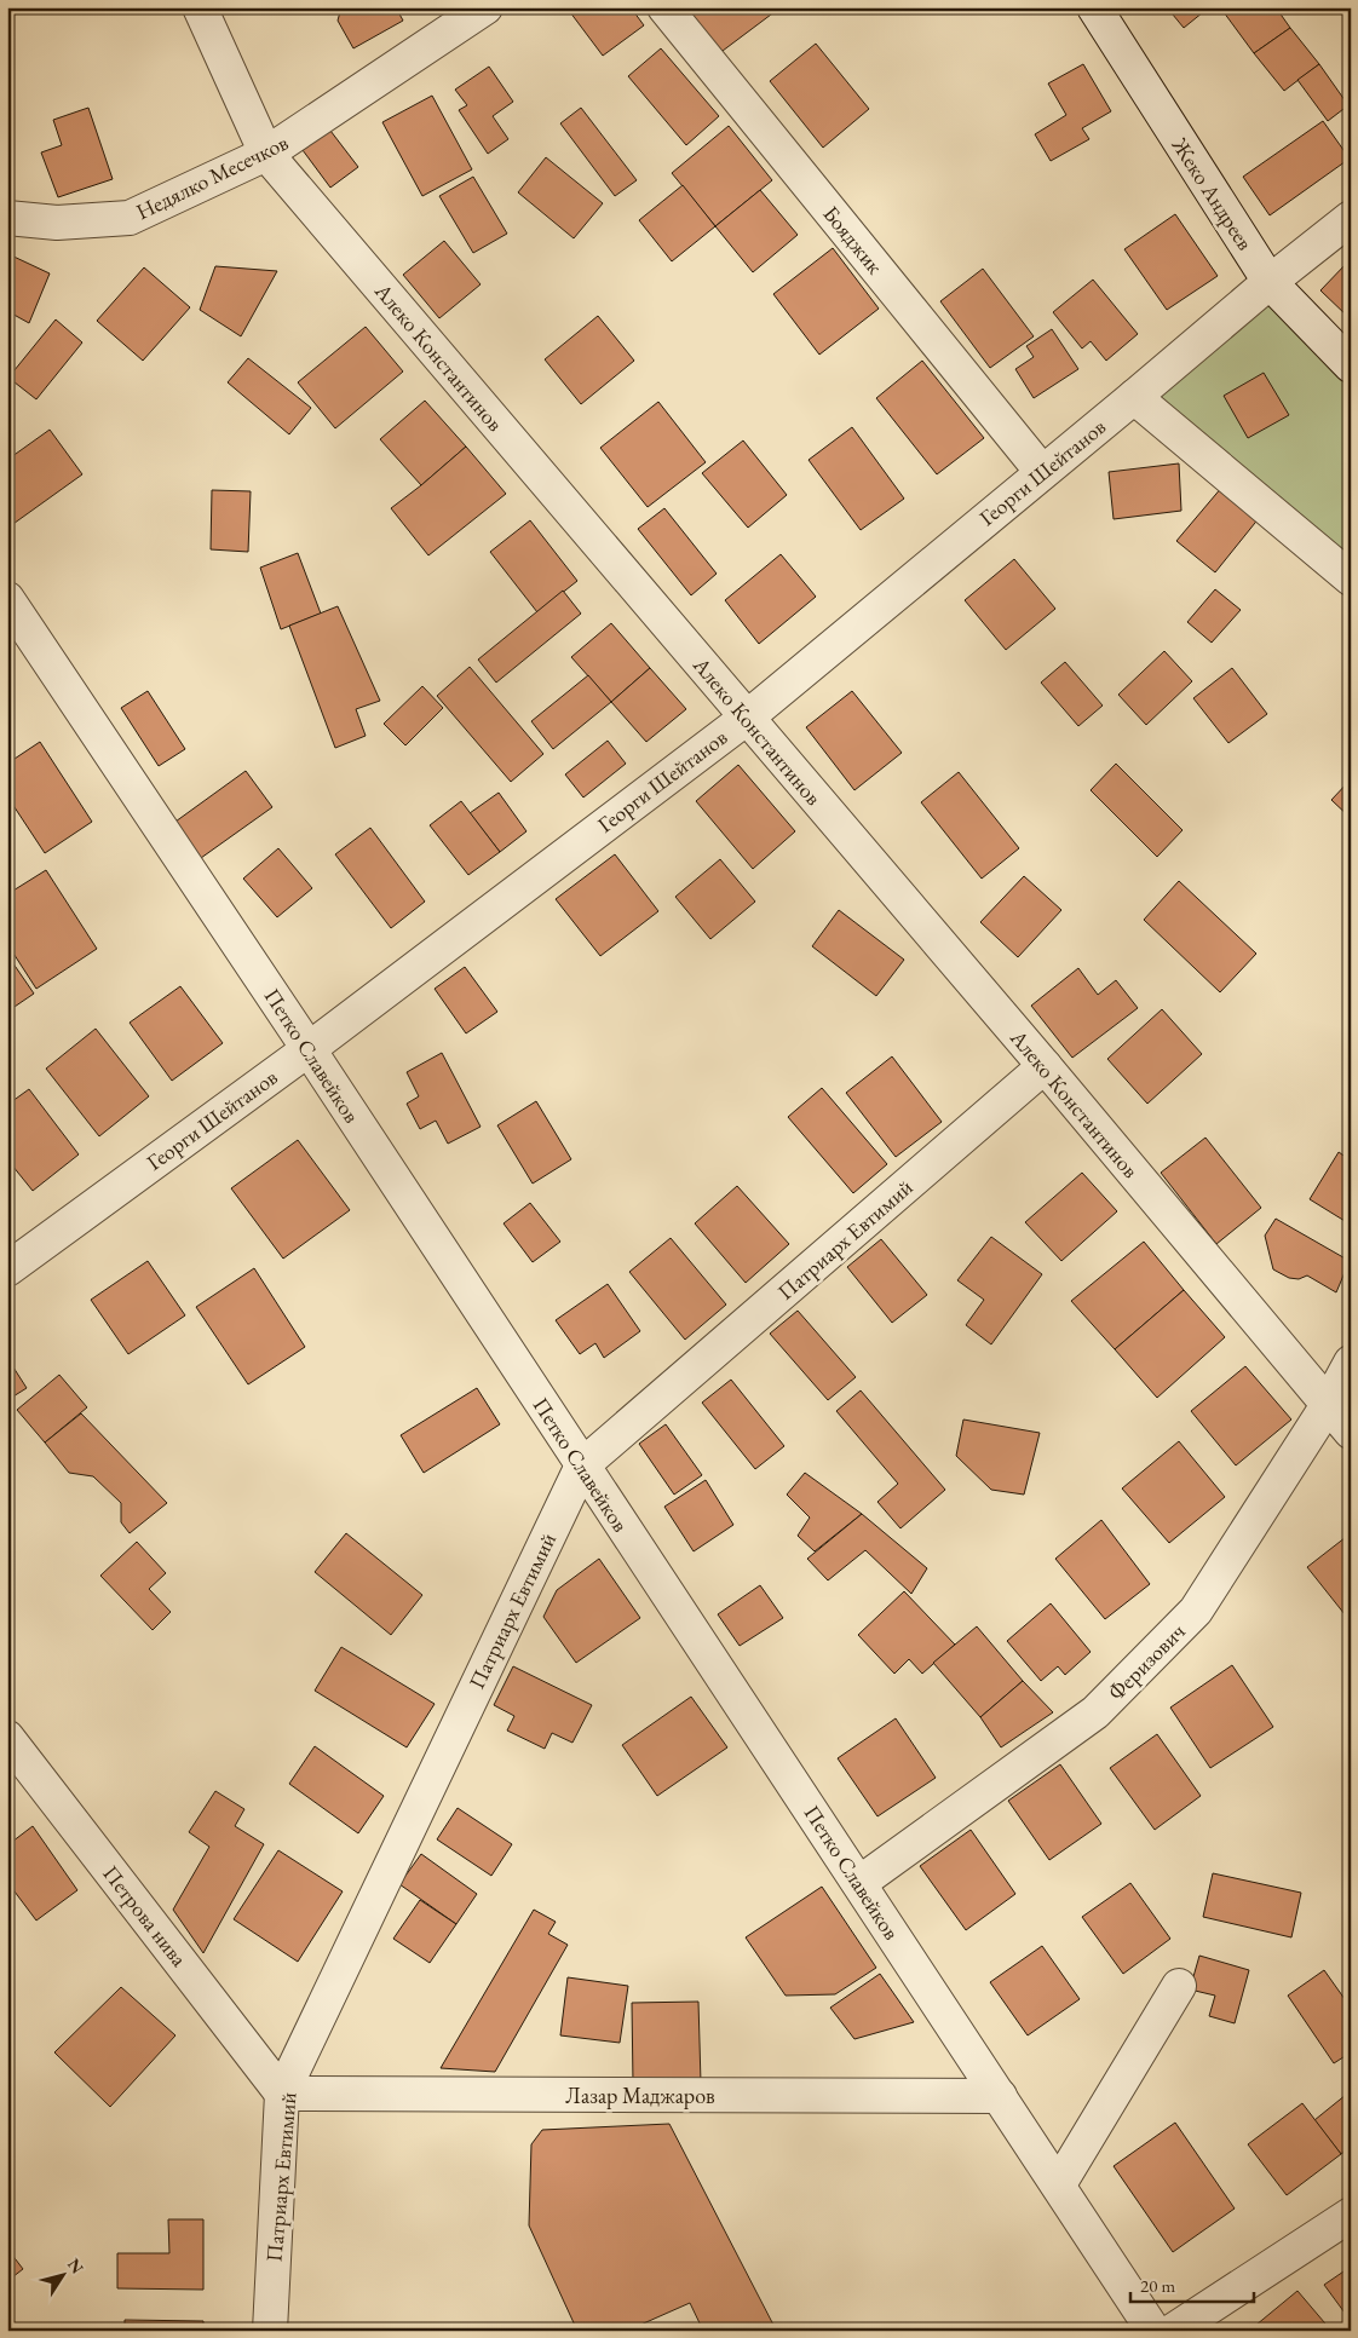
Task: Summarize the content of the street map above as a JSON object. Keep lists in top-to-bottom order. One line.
{"streets":{"street":["Недялко Месечков","Жеко Андреев","Бояджик","Алеко Константинов","Георги Шейтанов","Петко Славейков","Патриарх Евтимий","Феризович","Петрова нива","Лазар Маджаров"]},"crossings":[["Недялко Месечков","Алеко Константинов"],["Жеко Андреев","Георги Шейтанов"],["Бояджик","Георги Шейтанов"],["Алеко Константинов","Георги Шейтанов"],["Алеко Константинов","Патриарх Евтимий"],["Алеко Константинов","Феризович"],["Георги Шейтанов","Петко Славейков"],["Петко Славейков","Патриарх Евтимий"],["Петко Славейков","Феризович"],["Петко Славейков","Лазар Маджаров"],["Патриарх Евтимий","Петрова нива"],["Патриарх Евтимий","Лазар Маджаров"],["Петрова нива","Лазар Маджаров"]],"scale_bar":"20 m","north":"top right"}
